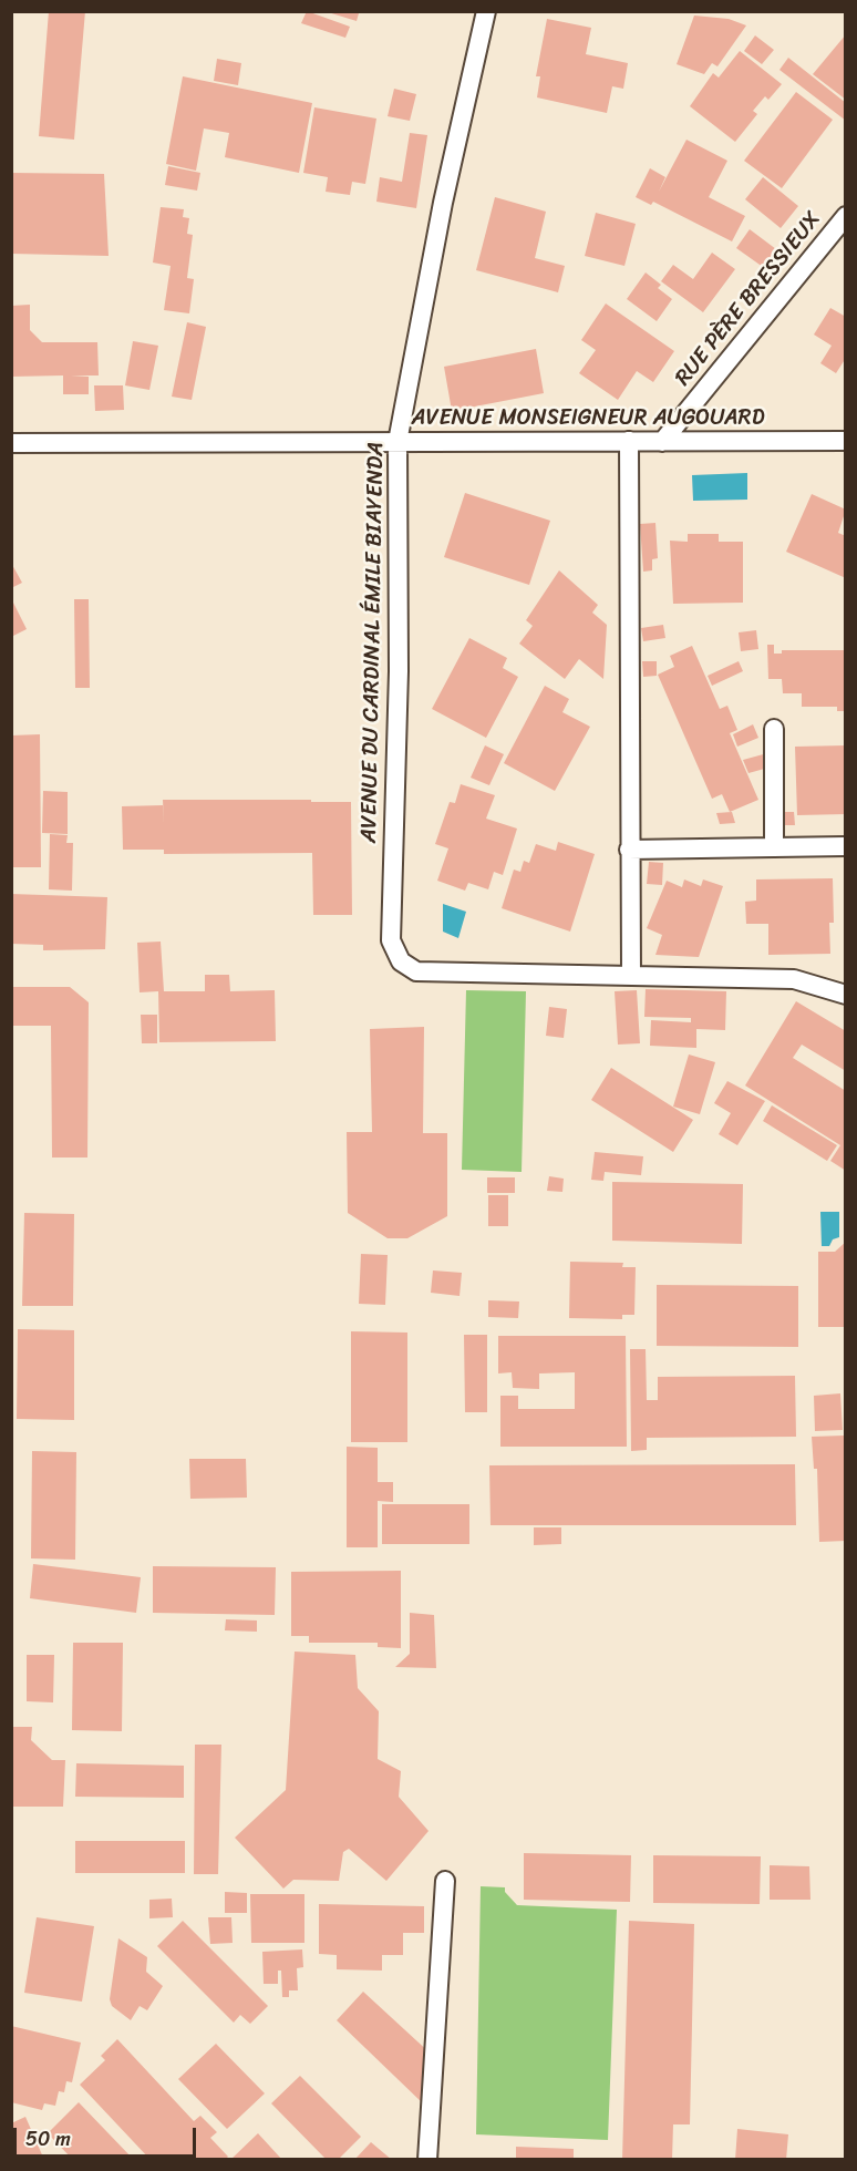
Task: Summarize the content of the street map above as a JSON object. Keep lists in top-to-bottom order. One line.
{"streets":{"street":["RUE PÈRE BRESSIEUX","AVENUE MONSEIGNEUR AUGOUARD","AVENUE DU CARDINAL ÉMILE BIAYENDA"]},"crossings":[["RUE PÈRE BRESSIEUX","AVENUE MONSEIGNEUR AUGOUARD"],["AVENUE MONSEIGNEUR AUGOUARD","AVENUE DU CARDINAL ÉMILE BIAYENDA"]],"scale_bar":"50 m"}
